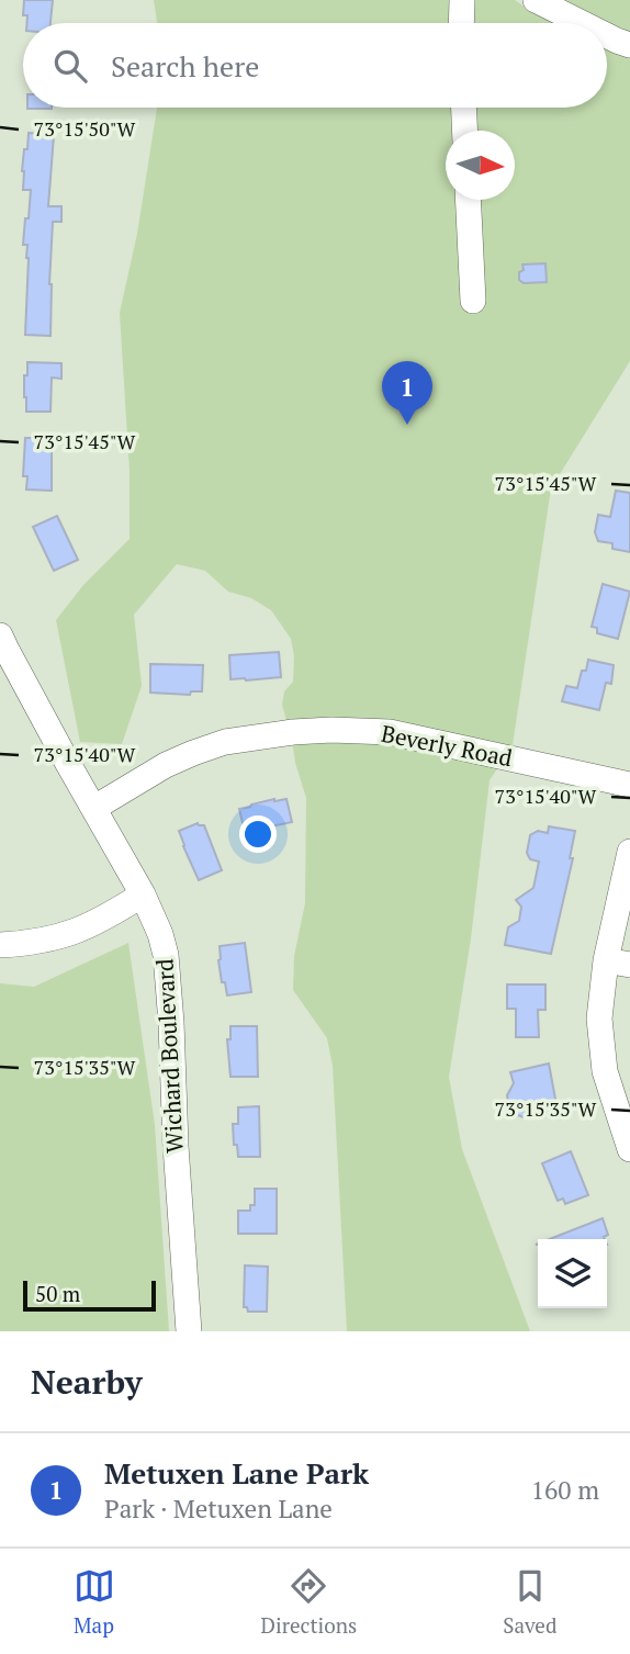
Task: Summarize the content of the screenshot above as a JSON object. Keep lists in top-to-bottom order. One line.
{"streets":{"street":["Beverly Road","Wichard Boulevard"]},"crossings":[["Beverly Road","Wichard Boulevard"]],"scale_bar":"50 m","north":"right","page":{"search":"Search here","pins":"1","scale":"50 m","heading":"Nearby","list":[{"mark":"1","name":"Metuxen Lane Park","note":"Park · Metuxen Lane","value":"160 m"}],"nav":["Map","Directions","Saved"]},"coordinates":["73°15'50\"W","73°15'45\"W","73°15'40\"W","73°15'35\"W"]}
